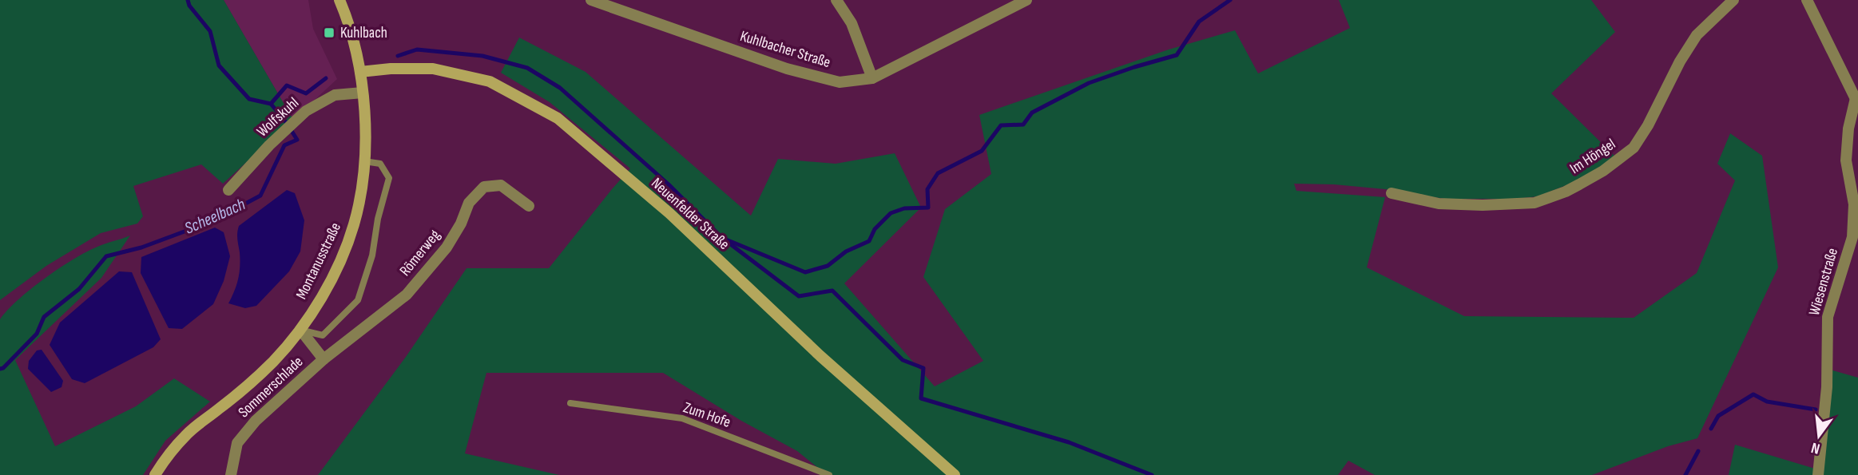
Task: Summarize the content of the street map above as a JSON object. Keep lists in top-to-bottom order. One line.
{"streets":{"main road":["Neuenfelder Straße","Montanusstraße"],"street":["Kuhlbacher Straße","Wolfskuhl","Im Höngel","Römerweg","Wiesenstraße","Sommerschlade"],"lane":["Zum Hofe"]},"crossings":[["Wolfskuhl","Montanusstraße"],["Neuenfelder Straße","Montanusstraße"],["Römerweg","Sommerschlade"],["Montanusstraße","Sommerschlade"]],"water":["Scheelbach"],"places":{"transit":["Kuhlbach"]},"north":"bottom"}
